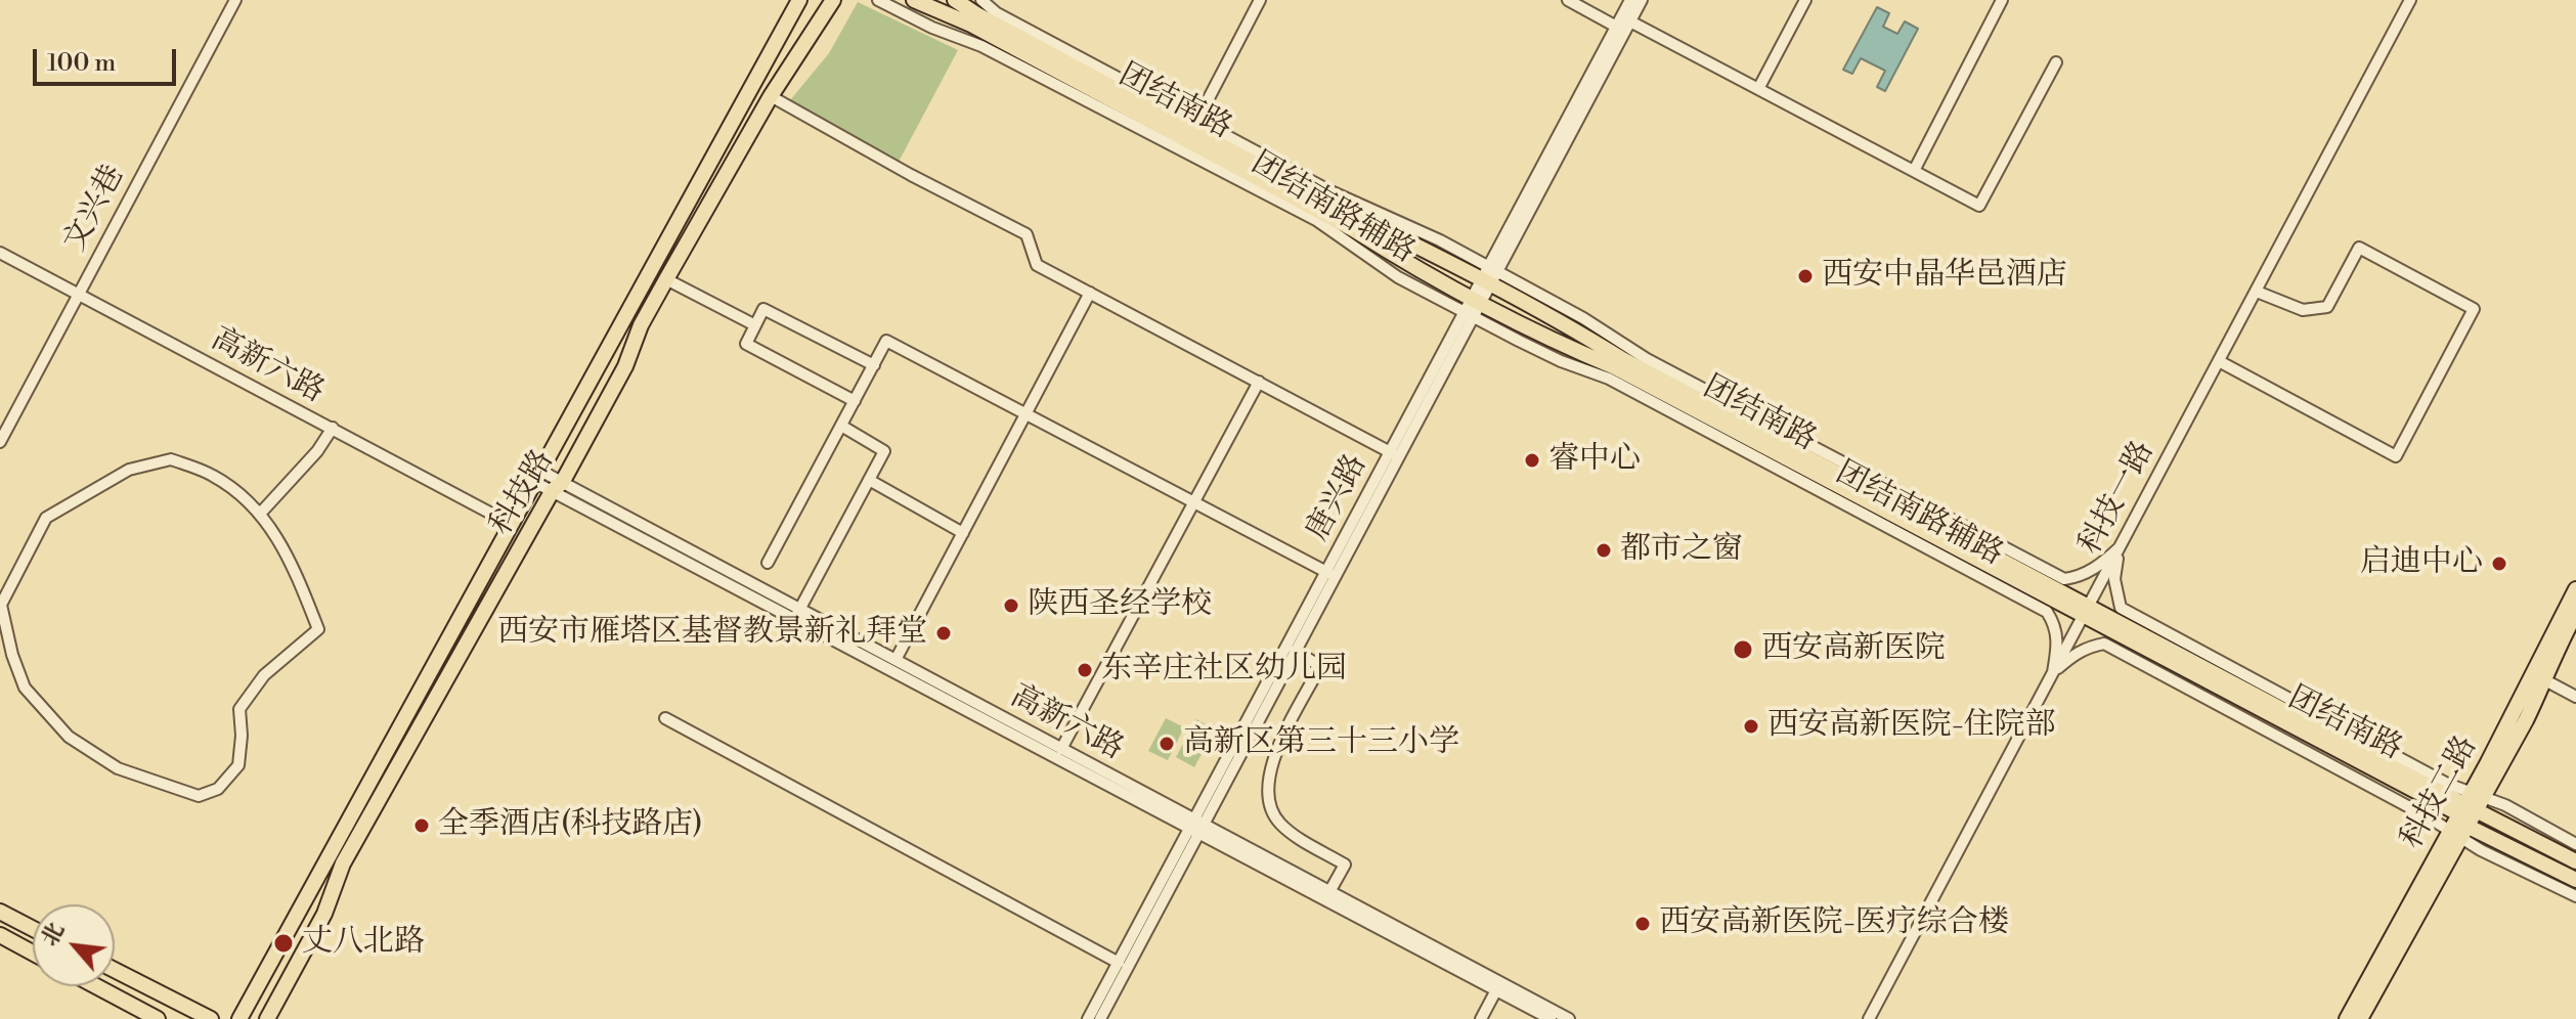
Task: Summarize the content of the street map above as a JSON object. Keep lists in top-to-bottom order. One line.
{"streets":{"main road":["团结南路","科技路","科技二路"],"street":["文兴巷","团结南路辅路","高新六路","唐兴路","科技一路"]},"crossings":[["团结南路","团结南路辅路"],["团结南路","唐兴路"],["团结南路","科技一路"],["团结南路","科技二路"],["文兴巷","高新六路"],["团结南路辅路","唐兴路"],["团结南路辅路","科技一路"],["高新六路","科技路"],["高新六路","唐兴路"]],"places":["西安中晶华邑酒店","睿中心","都市之窗","启迪中心","陕西圣经学校","西安市雁塔区基督教景新礼拜堂","西安高新医院","东辛庄社区幼儿园","西安高新医院-住院部","高新区第三十三小学","全季酒店(科技路店)","西安高新医院-医疗综合楼","丈八北路"],"scale_bar":"100 m","north":"top left"}
